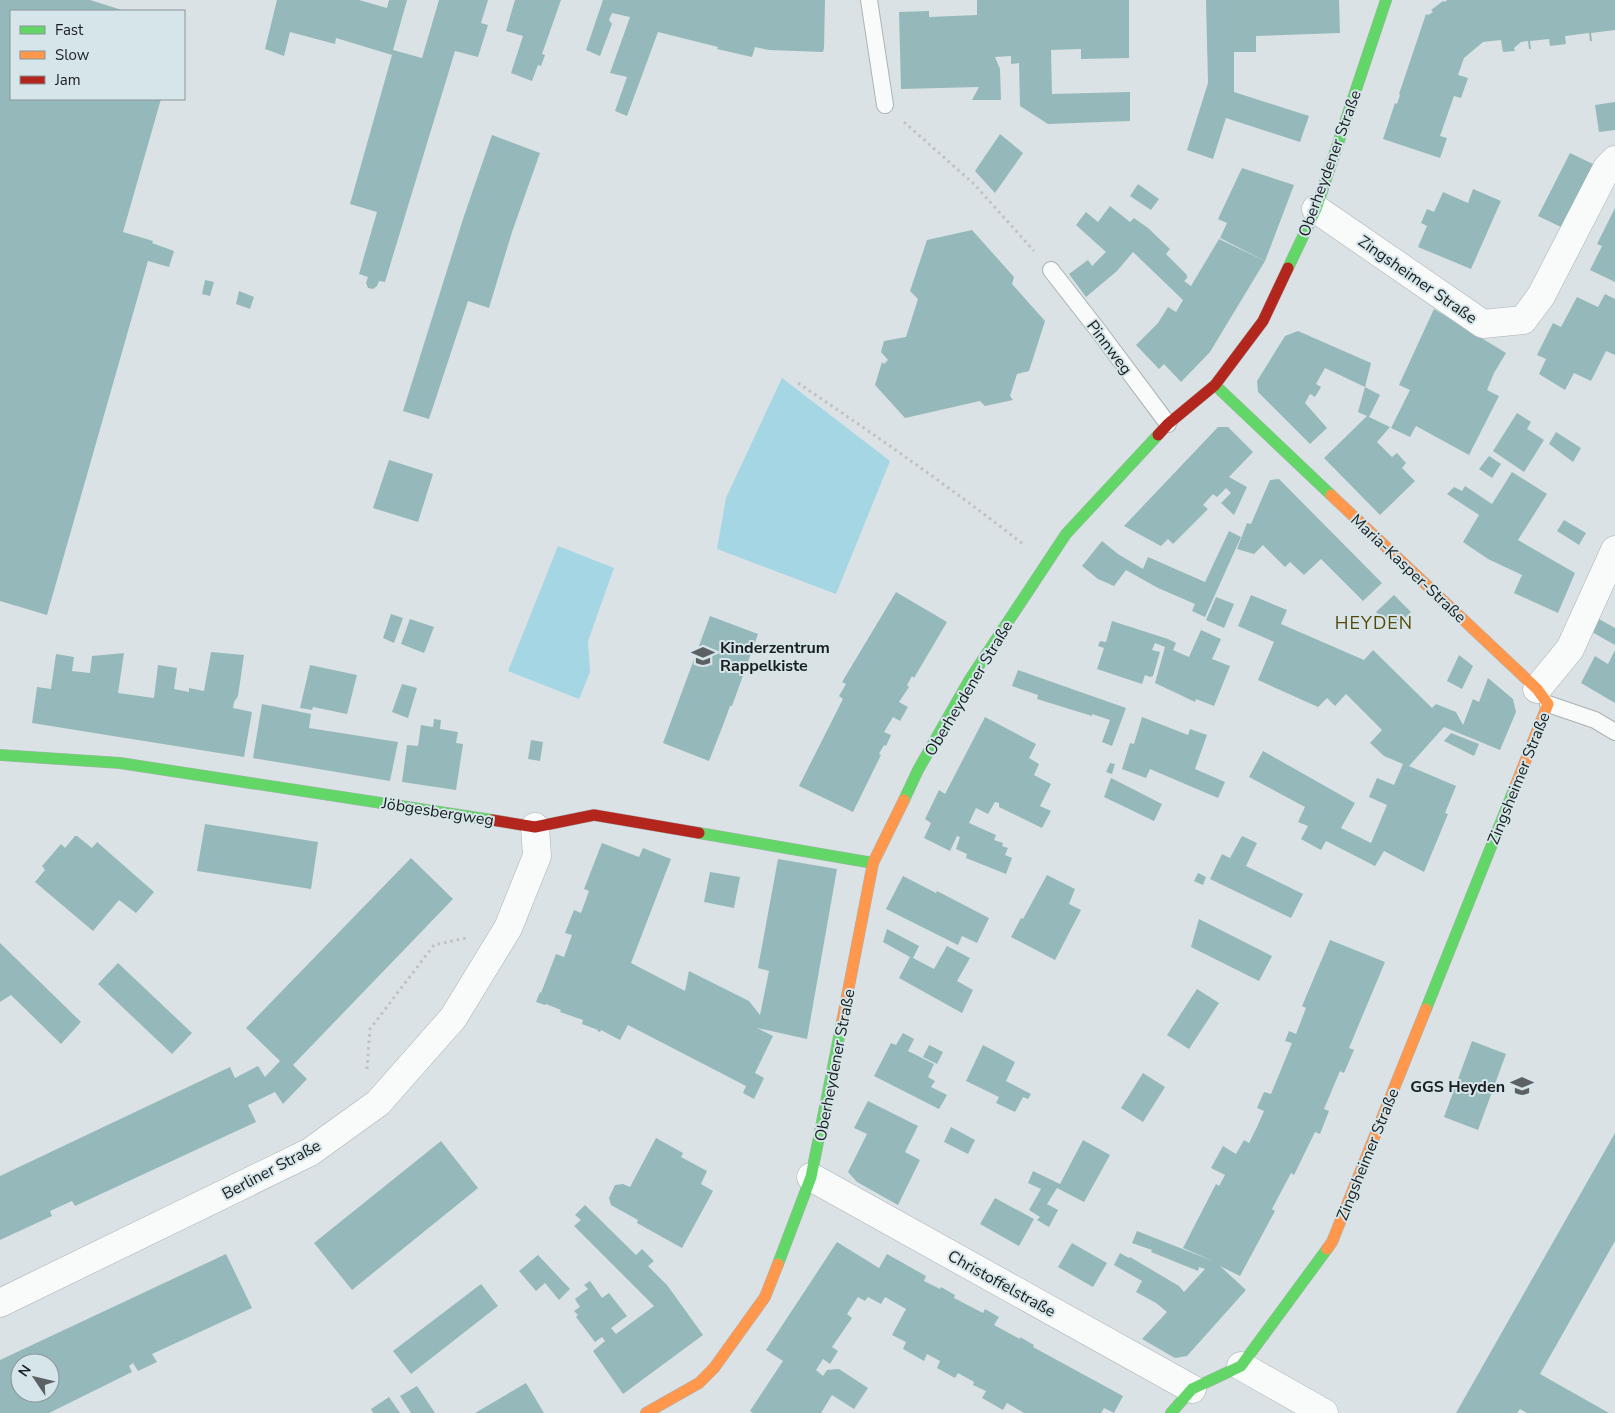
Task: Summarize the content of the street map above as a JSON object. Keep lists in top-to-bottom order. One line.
{"streets":{"street":["Oberheydener Straße","Zingsheimer Straße","Maria-Kasper-Straße","Jöbgesbergweg","Berliner Straße","Christoffelstraße"],"lane":["Pinnweg"]},"crossings":[["Oberheydener Straße","Zingsheimer Straße"],["Oberheydener Straße","Pinnweg"],["Oberheydener Straße","Maria-Kasper-Straße"],["Oberheydener Straße","Jöbgesbergweg"],["Oberheydener Straße","Christoffelstraße"],["Zingsheimer Straße","Maria-Kasper-Straße"],["Zingsheimer Straße","Christoffelstraße"],["Jöbgesbergweg","Berliner Straße"]],"districts":["HEYDEN"],"places":{"school or university":["Kinderzentrum Rappelkiste","GGS Heyden"]},"legend":["Fast","Slow","Jam"],"north":"top left"}
